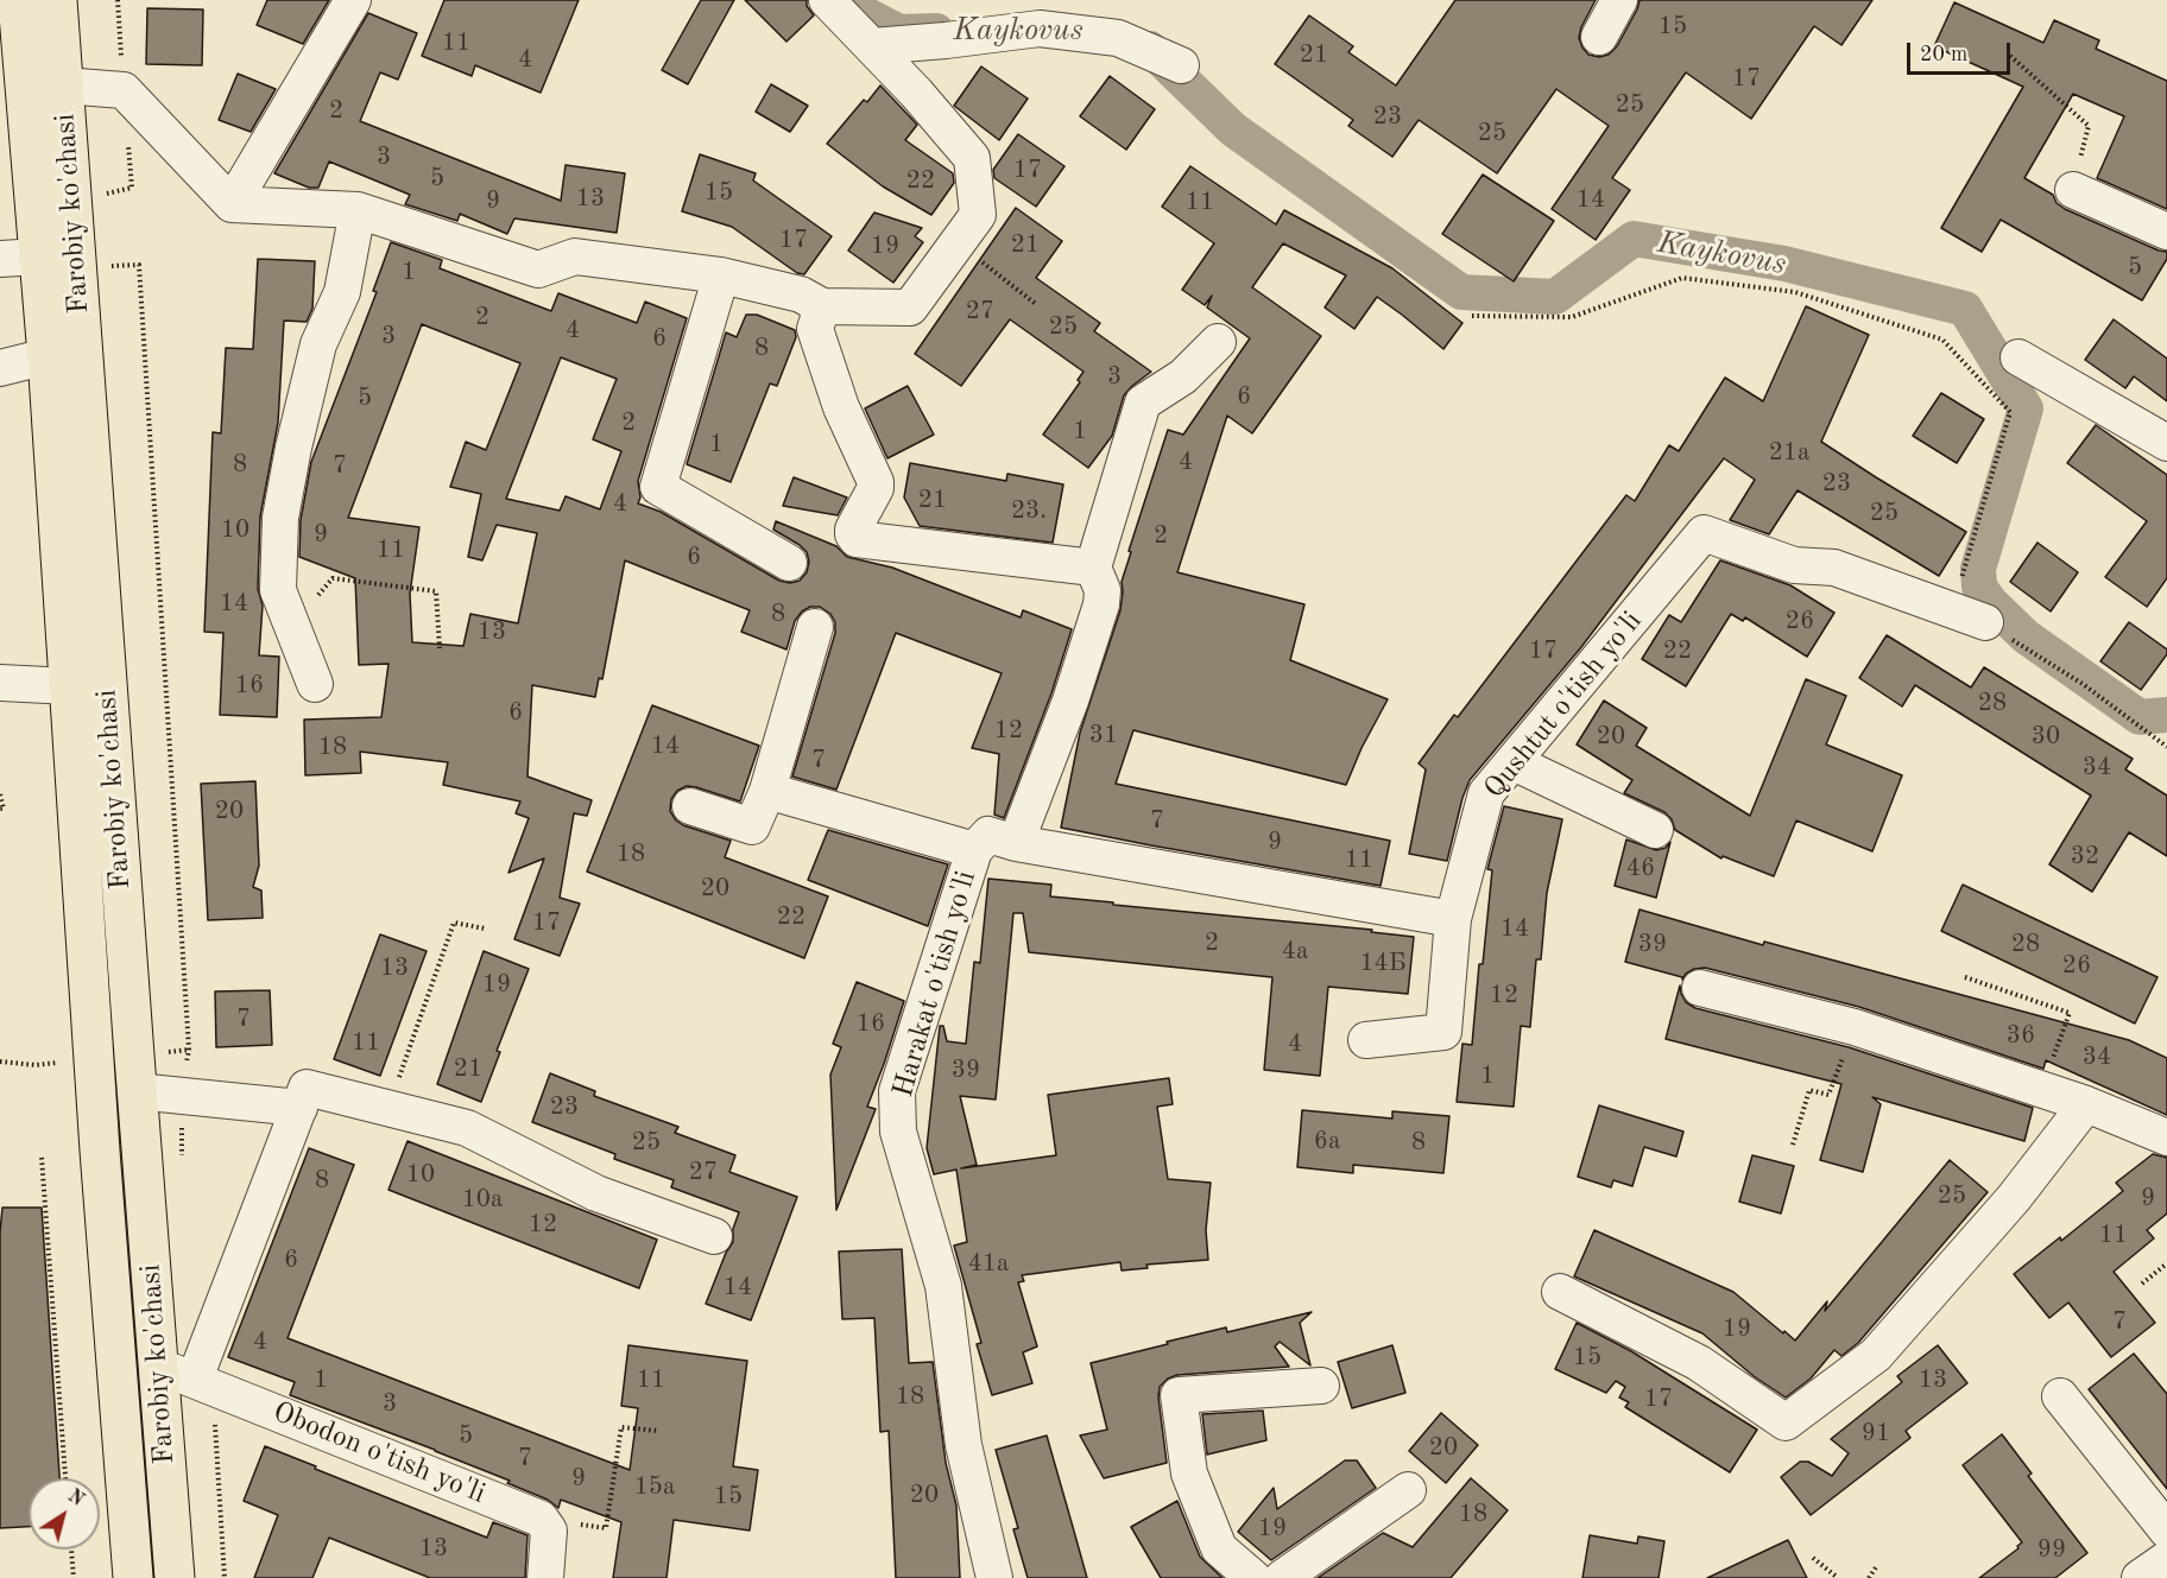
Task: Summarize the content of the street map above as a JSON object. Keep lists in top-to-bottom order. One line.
{"streets":{"main road":["Farobiy ko'chasi"],"street":["Qushtut o'tish yo'li","Harakat o'tish yo'li","Obodon o'tish yo'li"]},"crossings":[["Farobiy ko'chasi","Obodon o'tish yo'li"]],"water":["Kaykovus"],"house_numbers":["15","11","21","4","17","25","2","23","25","3","17","5","22","15","13","14","9","11","17","21","19","5","1","27","2","25","4","3","6","8","3","6","5","2","1","1","21a","4","8","7","23","21","4","23.","25","10","9","2","11","6","14","8","26","13","17","22","16","28","6","12","31","20","30","14","18","7","34","20","7","9","18","32","11","46","20","22","17","14","2","39","28","4a","14Б","26","13","19","12","7","16","36","11","4","34","21","39","1","23","6a","25","8","27","10","8","25","9","10a","12","11","6","41a","14","7","19","4","15","1","11","13","18","17","3","91","5","20","7","9","15a","20","15","18","19","13","99"],"scale_bar":"20 m","north":"top right"}
